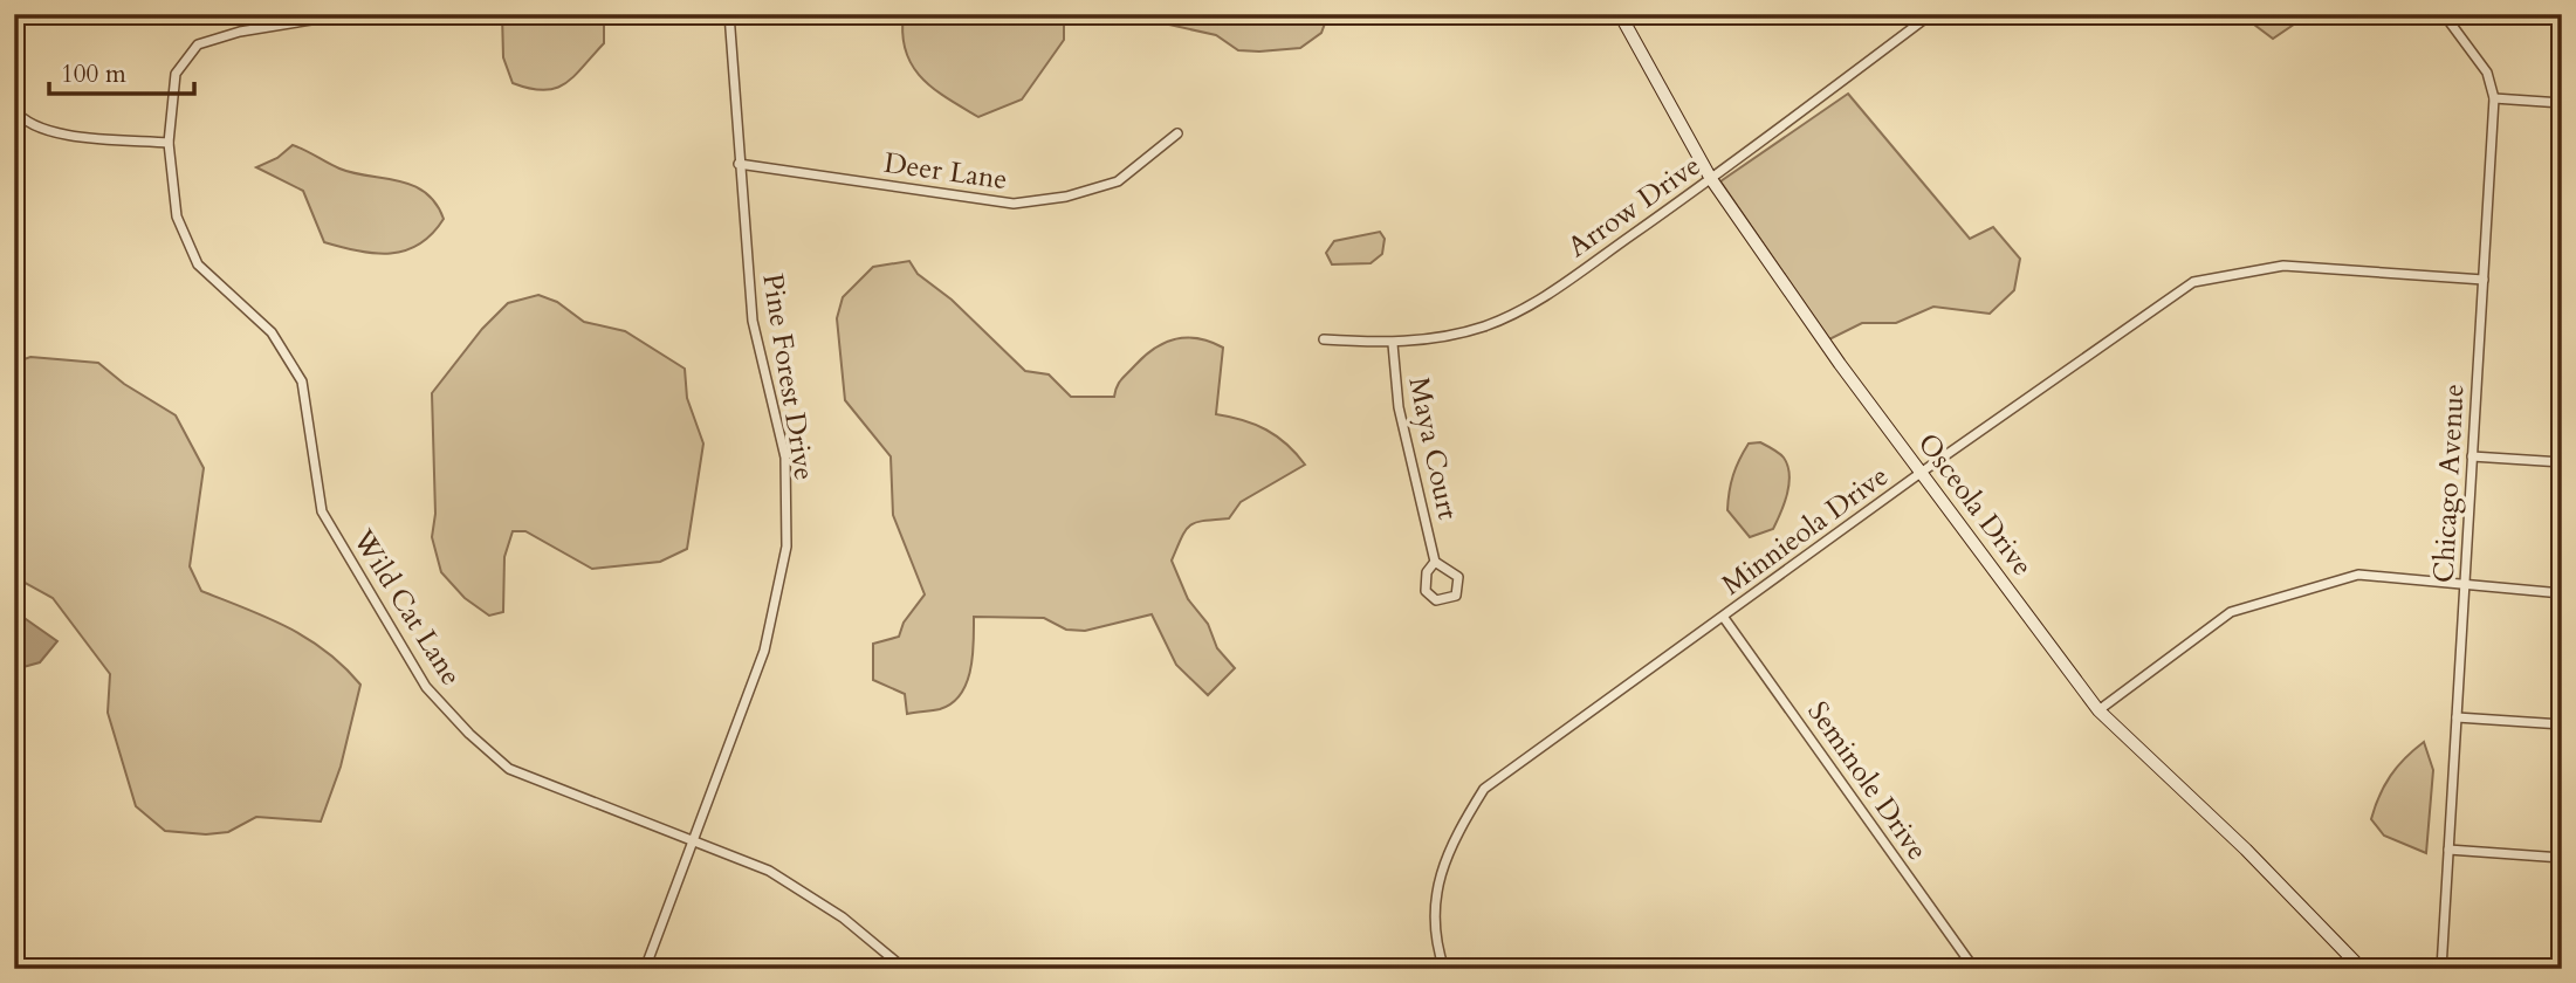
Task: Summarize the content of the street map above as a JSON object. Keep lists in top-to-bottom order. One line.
{"streets":{"street":["Deer Lane","Arrow Drive","Pine Forest Drive","Maya Court","Chicago Avenue","Osceola Drive","Minnieola Drive","Wild Cat Lane","Seminole Drive"]},"crossings":[["Deer Lane","Pine Forest Drive"],["Arrow Drive","Maya Court"],["Arrow Drive","Osceola Drive"],["Pine Forest Drive","Wild Cat Lane"],["Chicago Avenue","Minnieola Drive"],["Osceola Drive","Minnieola Drive"],["Minnieola Drive","Seminole Drive"]],"scale_bar":"100 m"}
